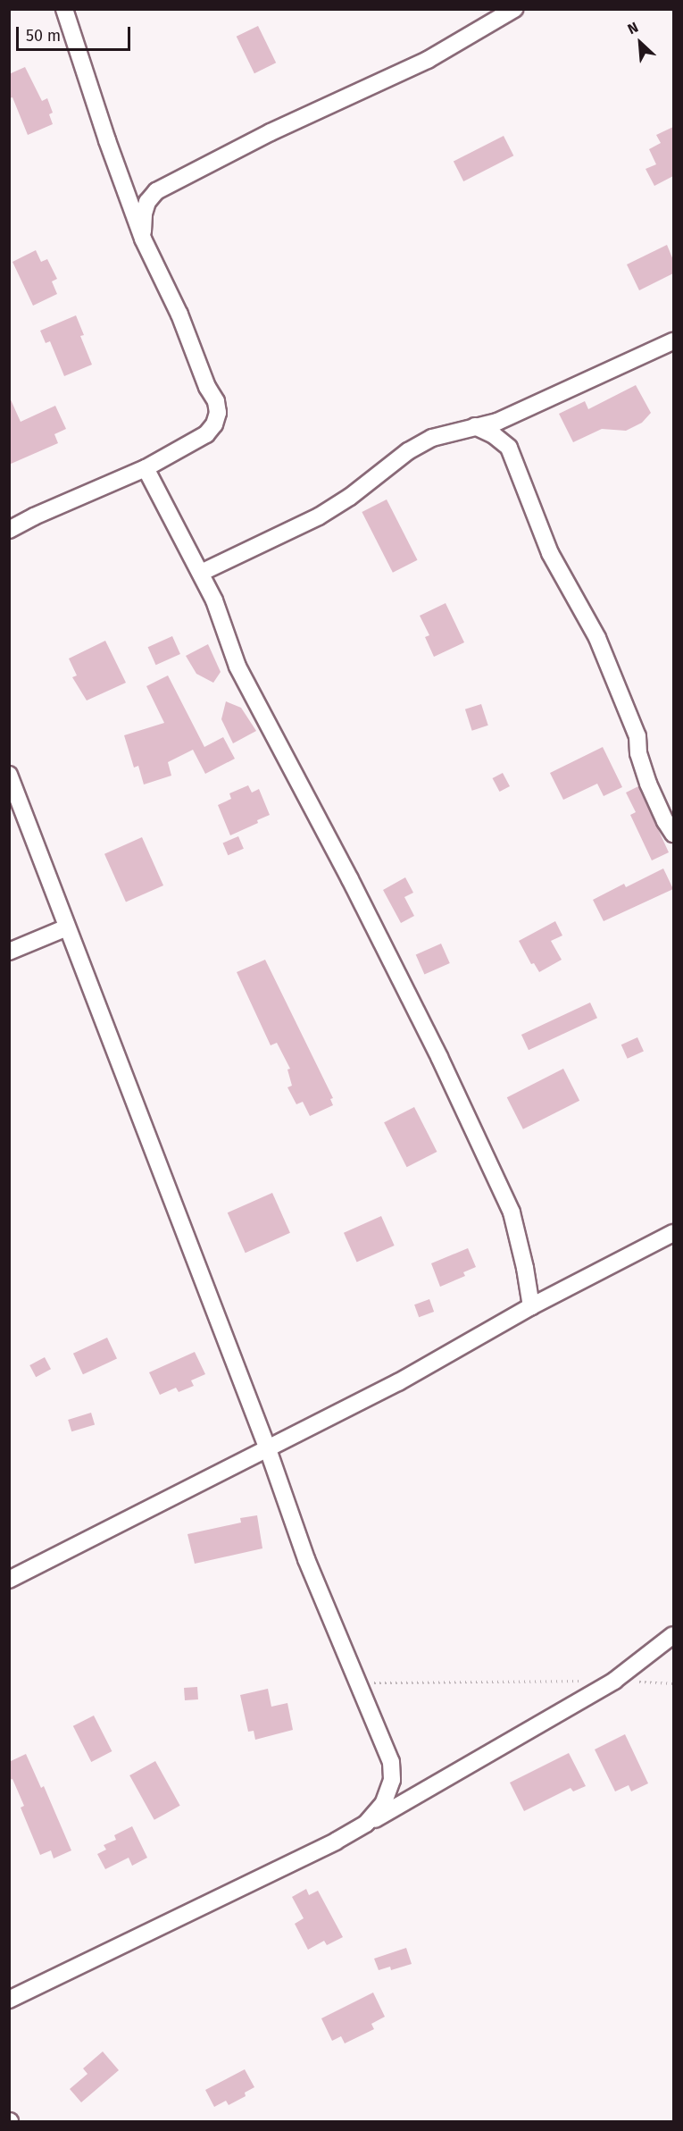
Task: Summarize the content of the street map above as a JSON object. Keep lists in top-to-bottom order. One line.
{"scale_bar":"50 m","north":"top left"}
